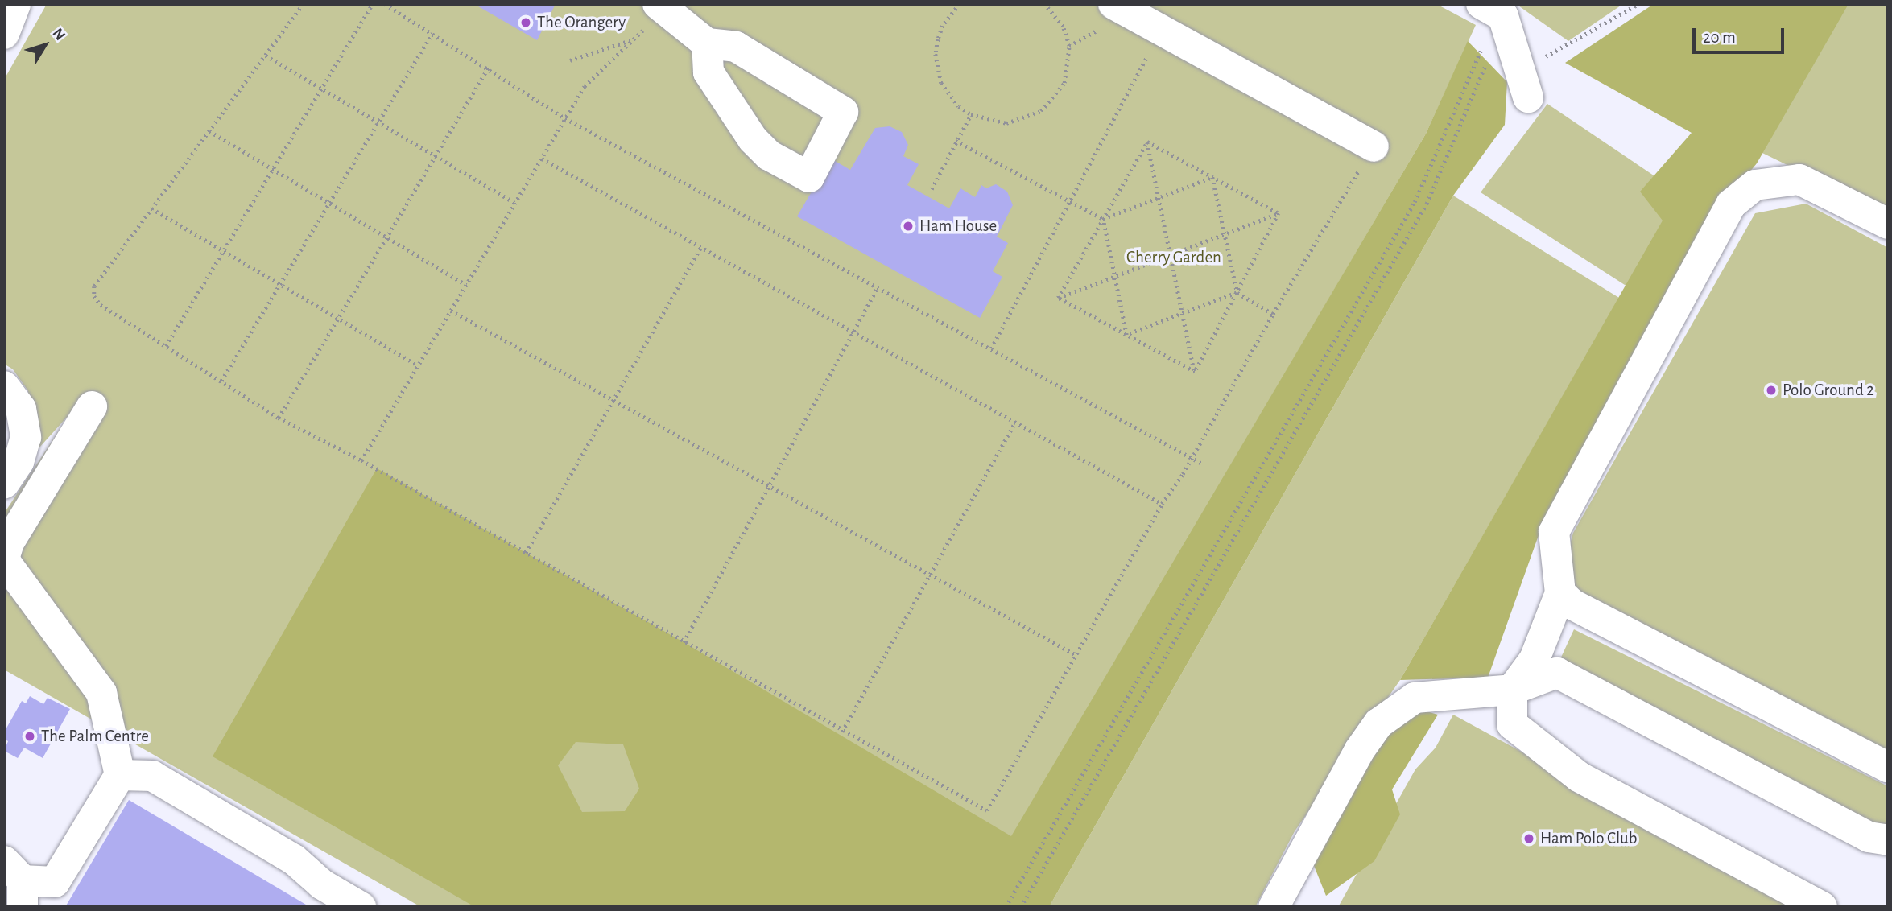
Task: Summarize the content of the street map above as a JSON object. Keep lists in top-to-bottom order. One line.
{"parks":["Cherry Garden"],"places":["The Orangery","Ham House","Polo Ground 2","The Palm Centre","Ham Polo Club"],"scale_bar":"20 m","north":"top right"}
